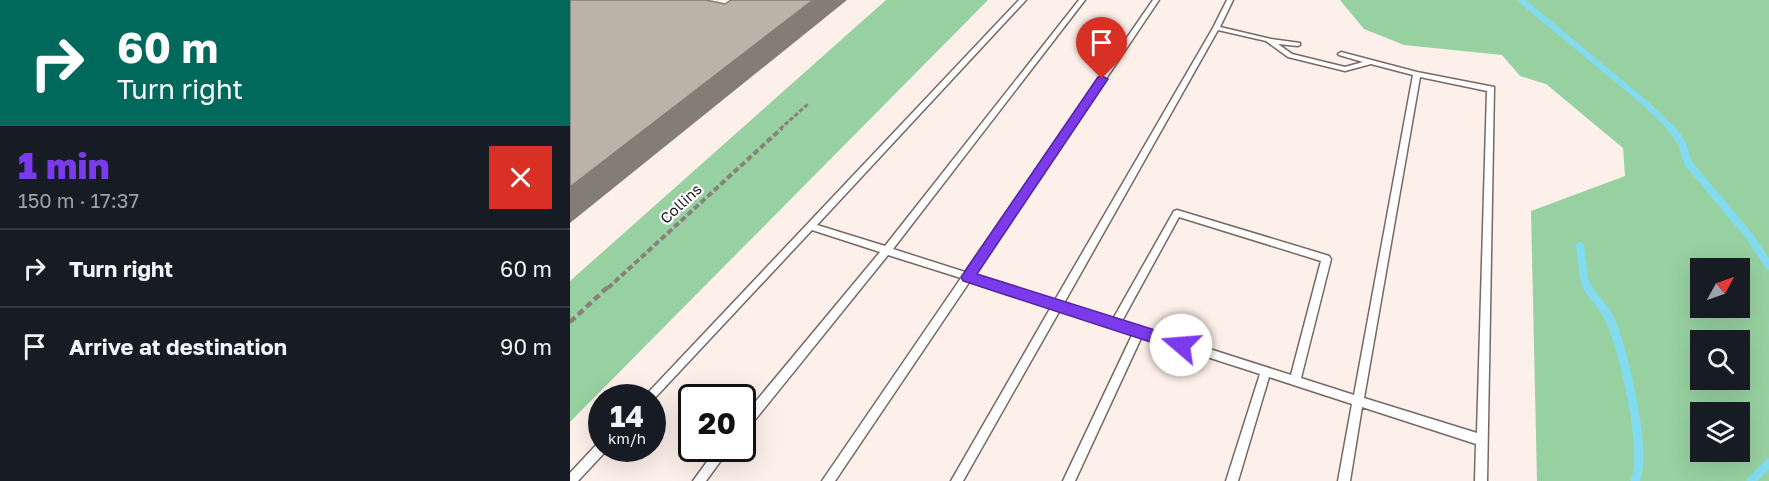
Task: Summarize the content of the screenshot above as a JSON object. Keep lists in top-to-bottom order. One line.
{"streets":{"path":["Collins"]},"north":"top right","page":{"turn":["60 m","Turn right"],"heading":["1 min","150 m · 17:37"],"list":[{"name":"Turn right","value":"60 m"},{"name":"Arrive at destination","value":"90 m"}],"speed":"14 km/h","limit":"20"}}
